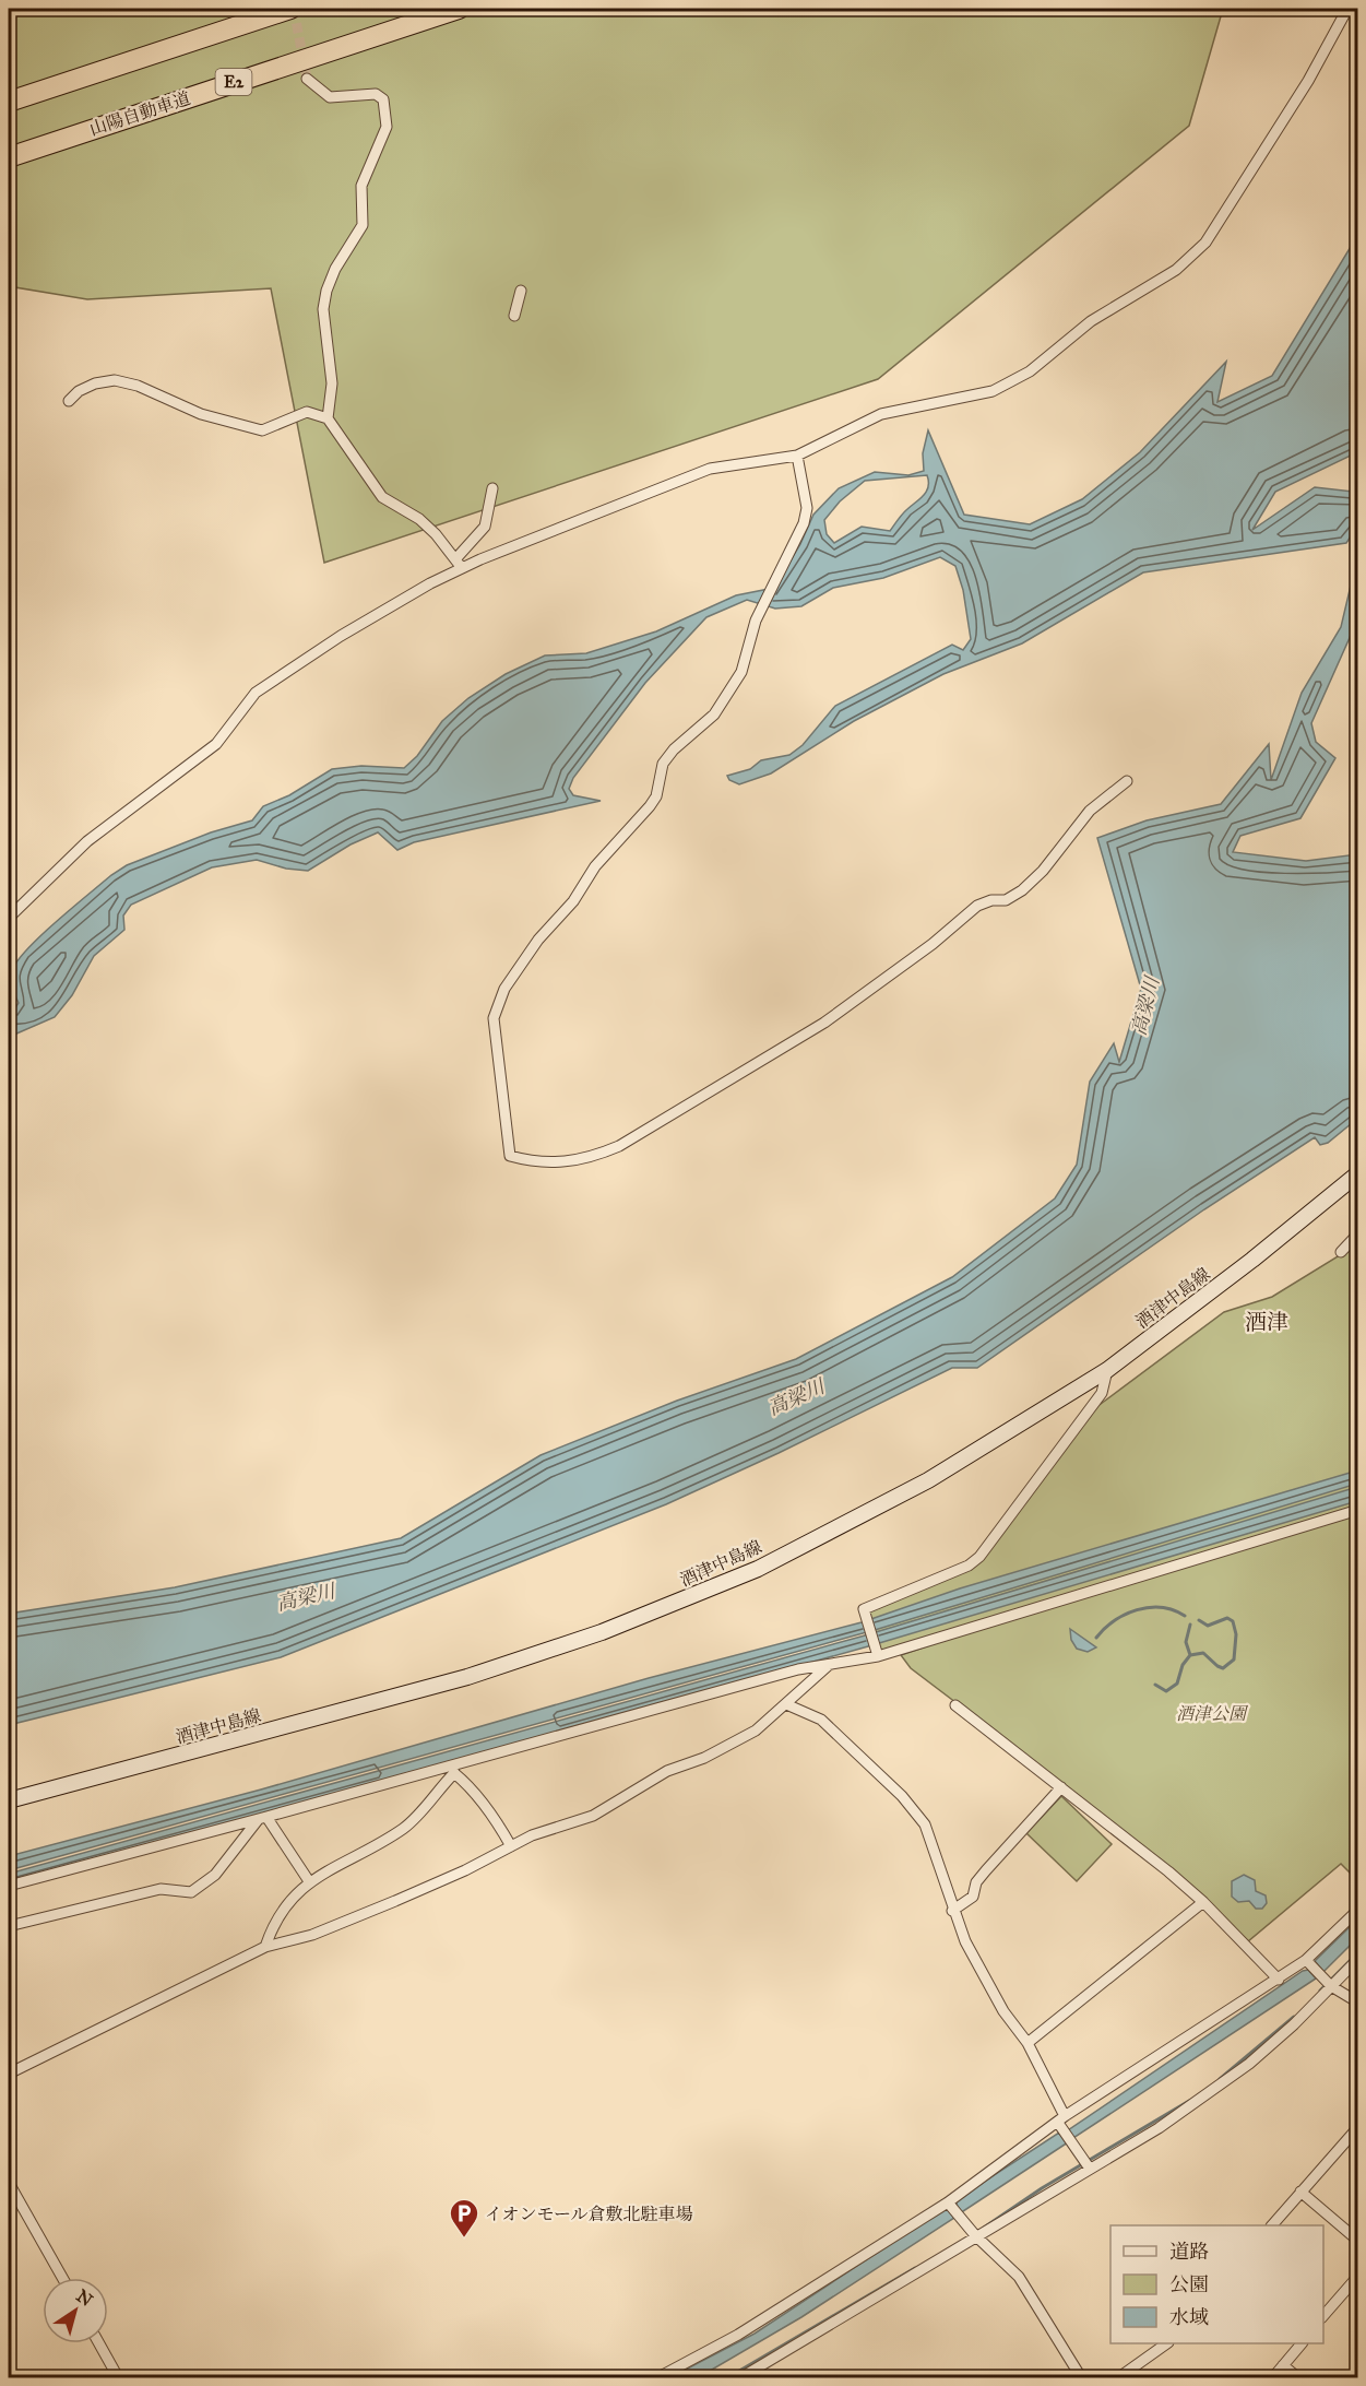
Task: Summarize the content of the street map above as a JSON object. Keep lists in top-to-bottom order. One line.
{"streets":{"highway":["E2","山陽自動車道"],"main road":["酒津中島線"]},"districts":["酒津"],"water":["高梁川"],"parks":["酒津公園"],"places":{"parking":["イオンモール倉敷北駐車場"]},"legend":["道路","公園","水域"],"north":"top right"}
